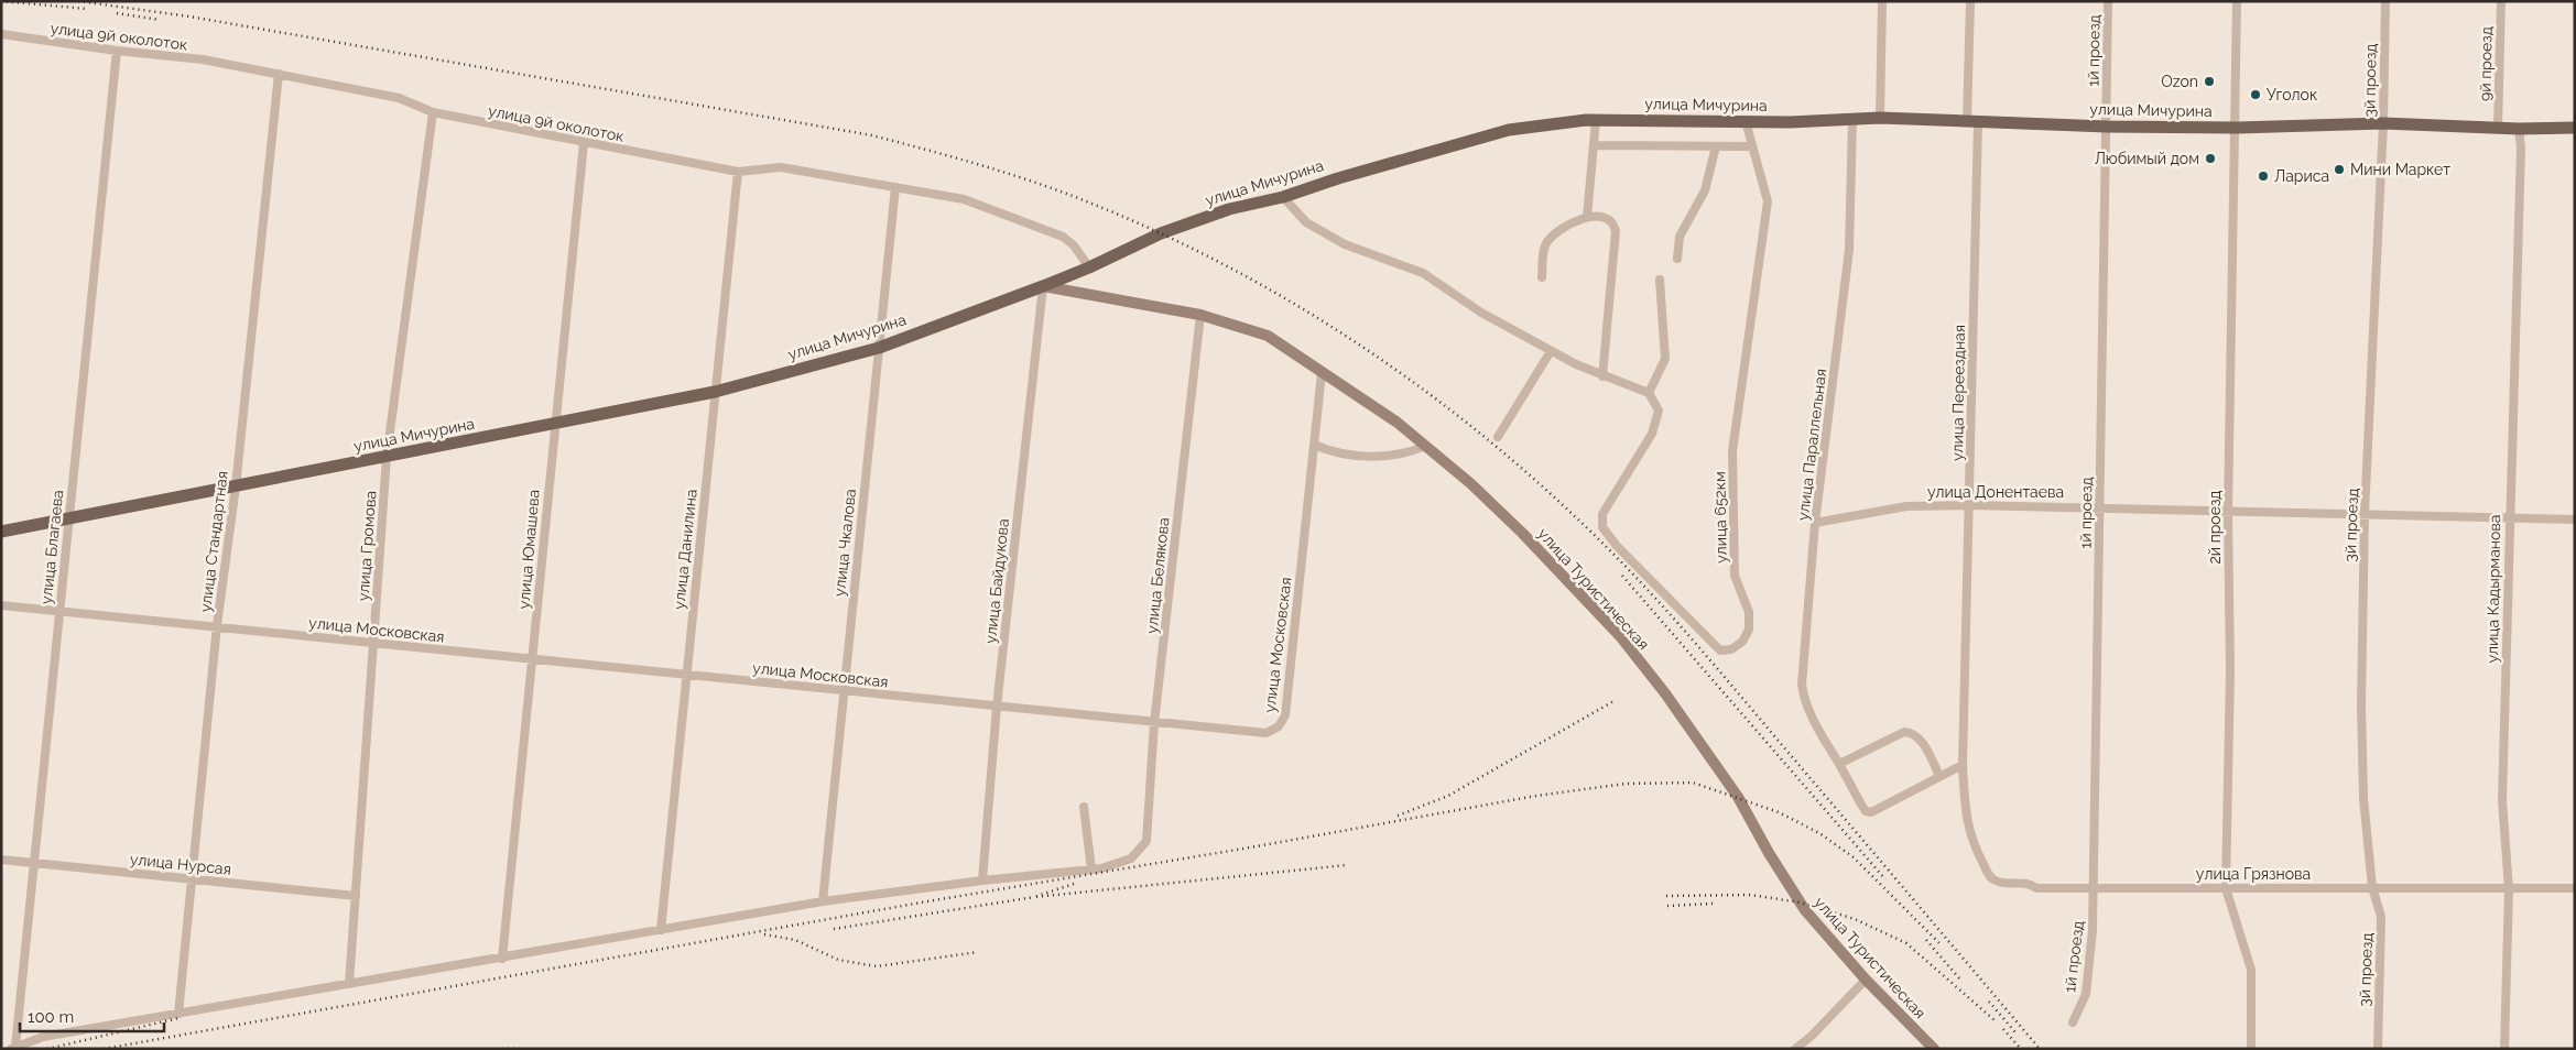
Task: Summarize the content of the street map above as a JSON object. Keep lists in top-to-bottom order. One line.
{"streets":{"main road":["улица Мичурина"],"street":["улица 9й околоток","1й проезд","9й проезд","3й проезд","улица Переездная","улица Параллельная","улица Донентаева","улица 652км","2й проезд","улица Стандартная","улица Чкалова","улица Громова","улица Благаева","улица Юмашева","улица Данилина","улица Белякова","улица Байдукова","улица Туристическая","улица Кадырманова","улица Московская","улица Нурсая","улица Грязнова"]},"crossings":[["улица 9й околоток","улица Мичурина"],["улица 9й околоток","улица Стандартная"],["улица 9й околоток","улица Чкалова"],["улица 9й околоток","улица Громова"],["улица 9й околоток","улица Благаева"],["улица 9й околоток","улица Юмашева"],["улица 9й околоток","улица Данилина"],["1й проезд","улица Мичурина"],["1й проезд","улица Донентаева"],["1й проезд","улица Грязнова"],["9й проезд","улица Мичурина"],["3й проезд","улица Мичурина"],["3й проезд","улица Донентаева"],["3й проезд","улица Грязнова"],["улица Мичурина","улица Переездная"],["улица Мичурина","улица Параллельная"],["улица Мичурина","улица 652км"],["улица Мичурина","2й проезд"],["улица Мичурина","улица Стандартная"],["улица Мичурина","улица Чкалова"],["улица Мичурина","улица Громова"],["улица Мичурина","улица Благаева"],["улица Мичурина","улица Юмашева"],["улица Мичурина","улица Данилина"],["улица Мичурина","улица Байдукова"],["улица Мичурина","улица Туристическая"],["улица Мичурина","улица Кадырманова"],["улица Переездная","улица Донентаева"],["улица Переездная","улица Грязнова"],["улица Параллельная","улица Донентаева"],["улица Донентаева","2й проезд"],["улица Донентаева","улица Кадырманова"],["2й проезд","улица Грязнова"],["улица Стандартная","улица Московская"],["улица Стандартная","улица Нурсая"],["улица Чкалова","улица Московская"],["улица Громова","улица Московская"],["улица Громова","улица Нурсая"],["улица Благаева","улица Московская"],["улица Благаева","улица Нурсая"],["улица Юмашева","улица Московская"],["улица Данилина","улица Московская"],["улица Белякова","улица Туристическая"],["улица Белякова","улица Московская"],["улица Байдукова","улица Туристическая"],["улица Байдукова","улица Московская"],["улица Туристическая","улица Московская"],["улица Кадырманова","улица Грязнова"]],"places":["Ozon","Уголок","Любимый дом","Мини Маркет","Лариса"],"scale_bar":"100 m"}
